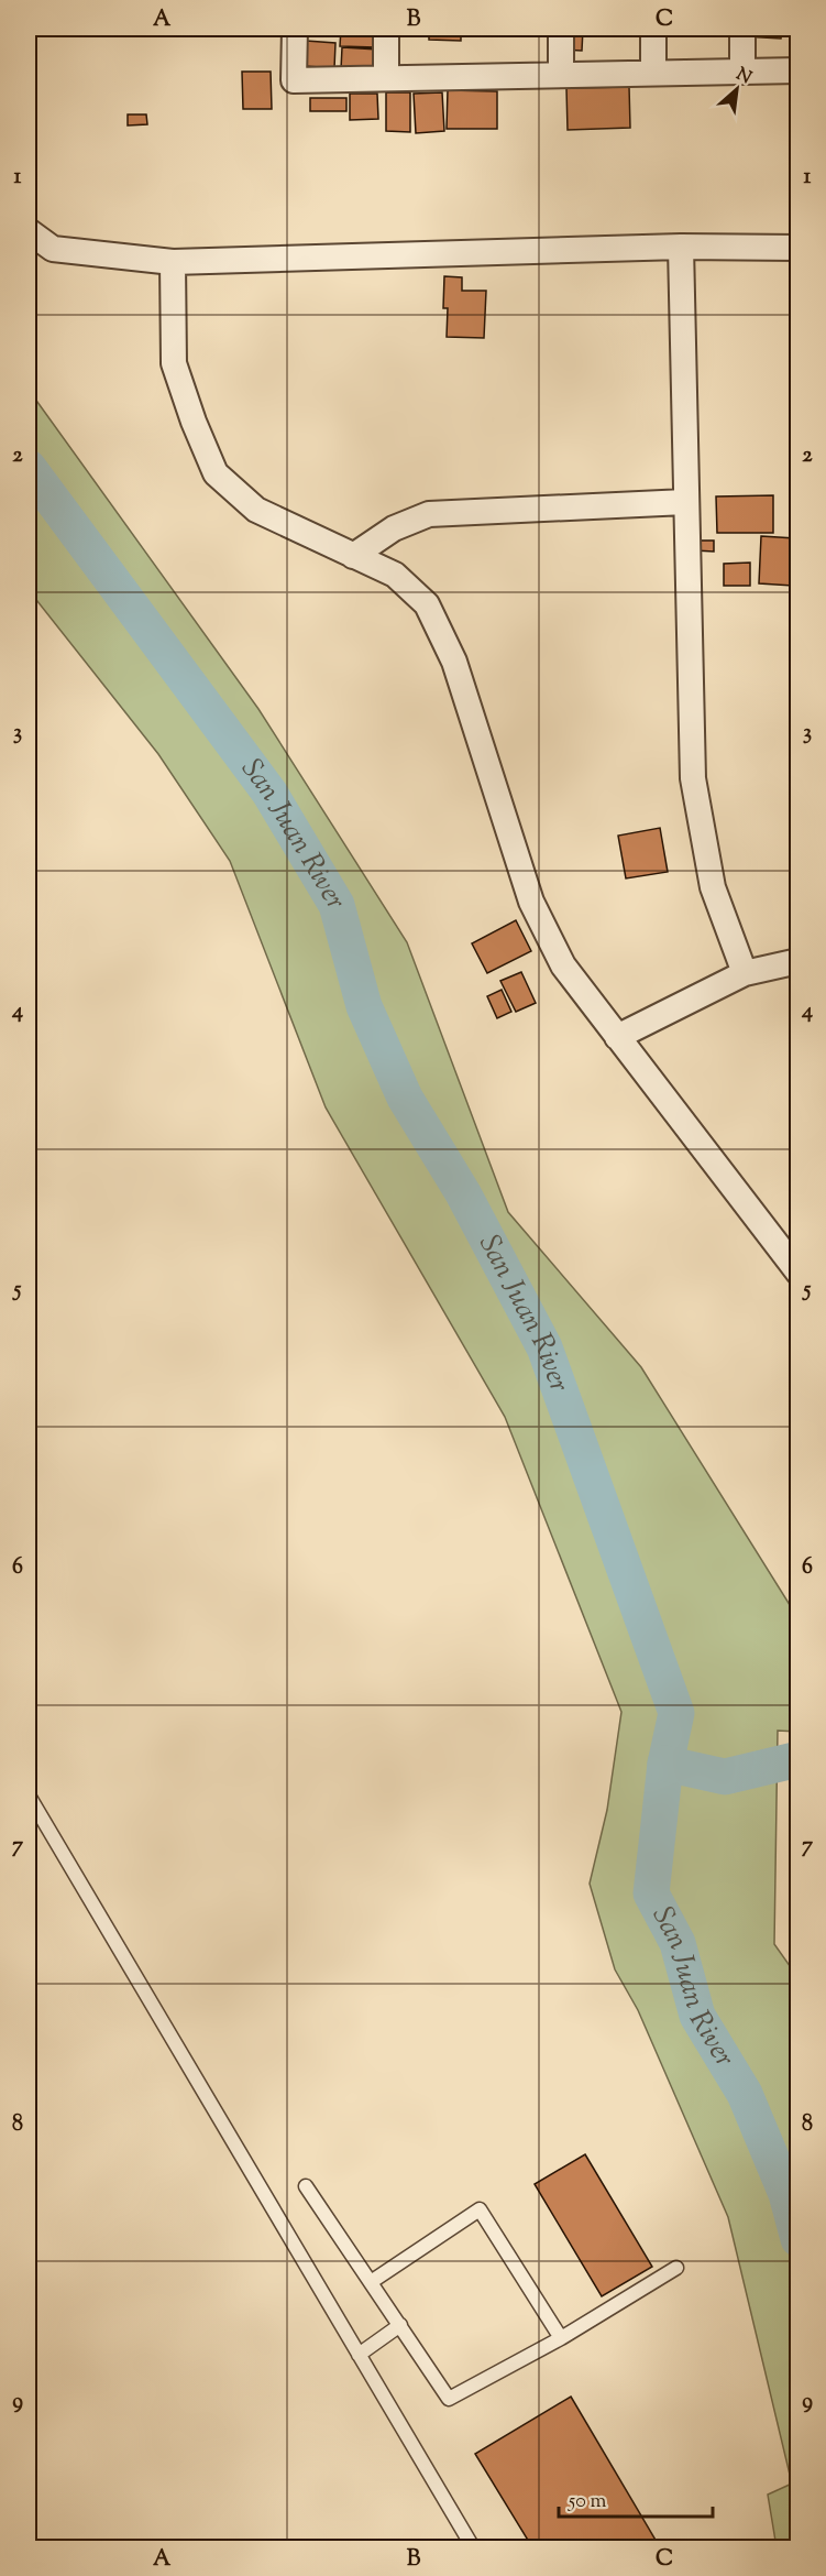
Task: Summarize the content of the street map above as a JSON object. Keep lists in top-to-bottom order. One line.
{"water":["San Juan River"],"scale_bar":"50 m","north":"top right","grid":{"columns":["A","B","C"],"rows":["1","2","3","4","5","6","7","8","9"]}}
